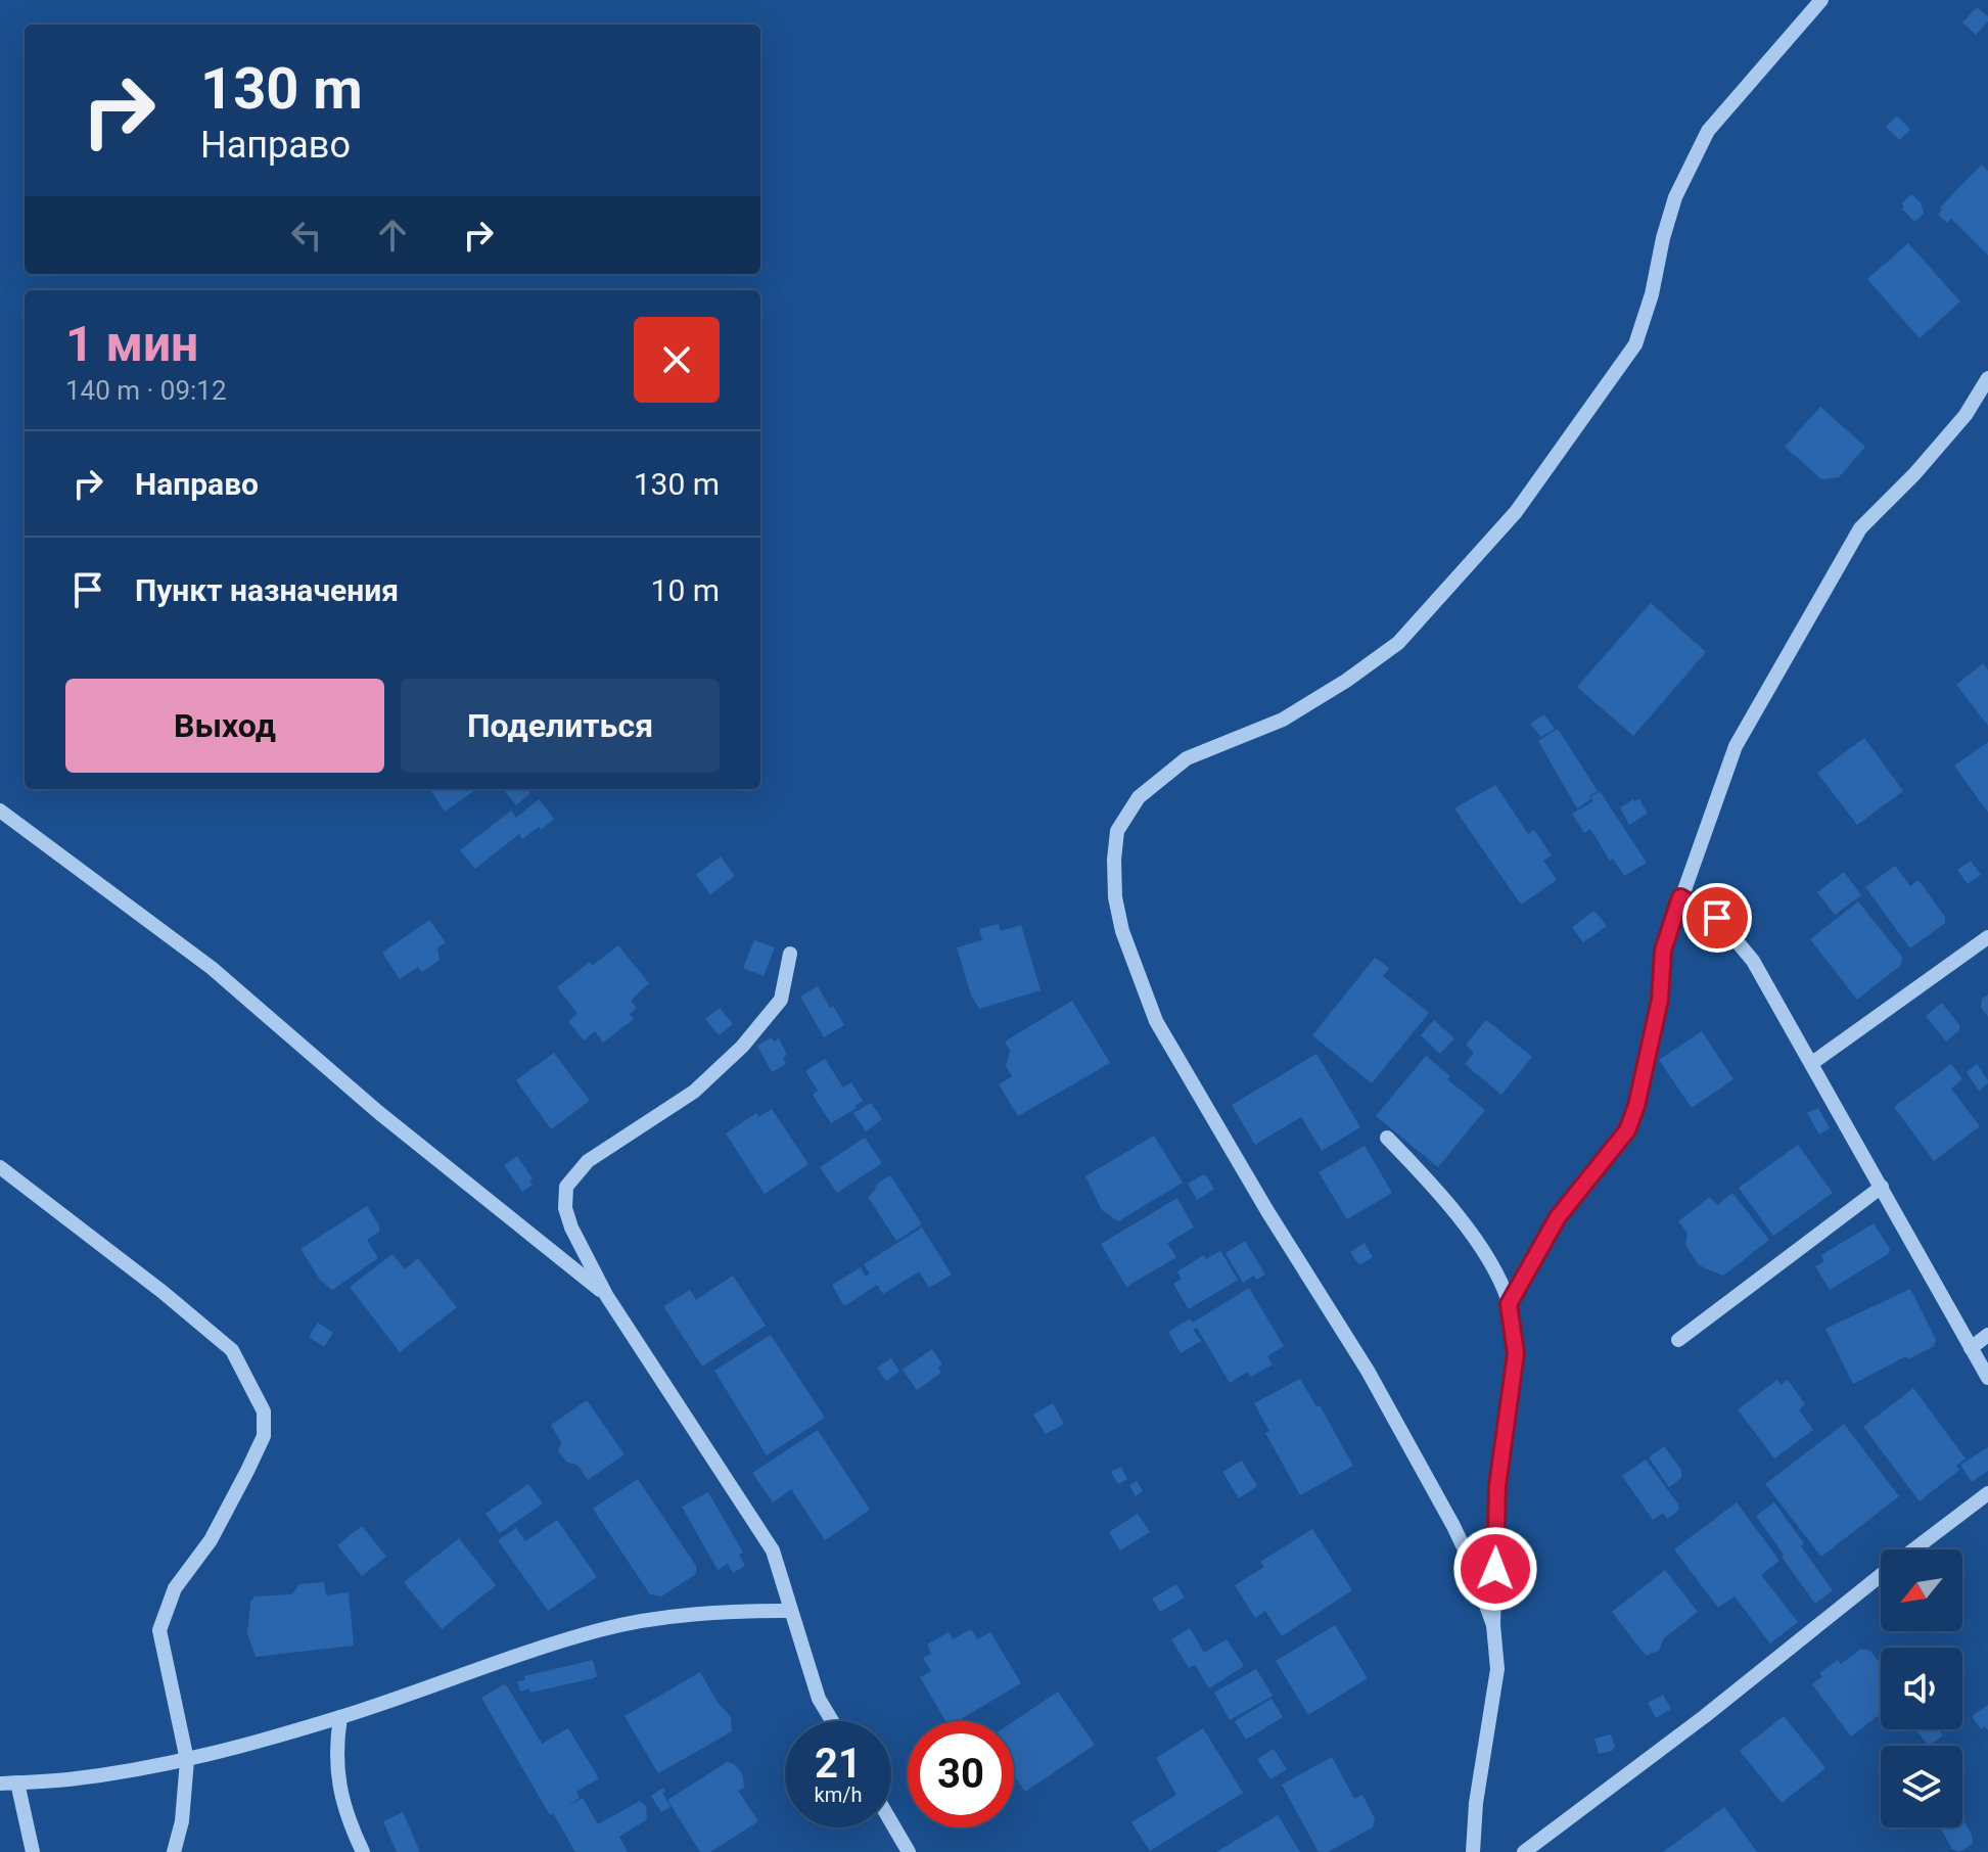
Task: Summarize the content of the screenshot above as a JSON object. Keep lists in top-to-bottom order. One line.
{"north":"bottom left","page":{"turn":["130 m","Направо"],"heading":["1 мин","140 m · 09:12"],"list":[{"name":"Направо","value":"130 m"},{"name":"Пункт назначения","value":"10 m"}],"buttons":["Выход","Поделиться"],"speed":"21 km/h","limit":"30"}}
